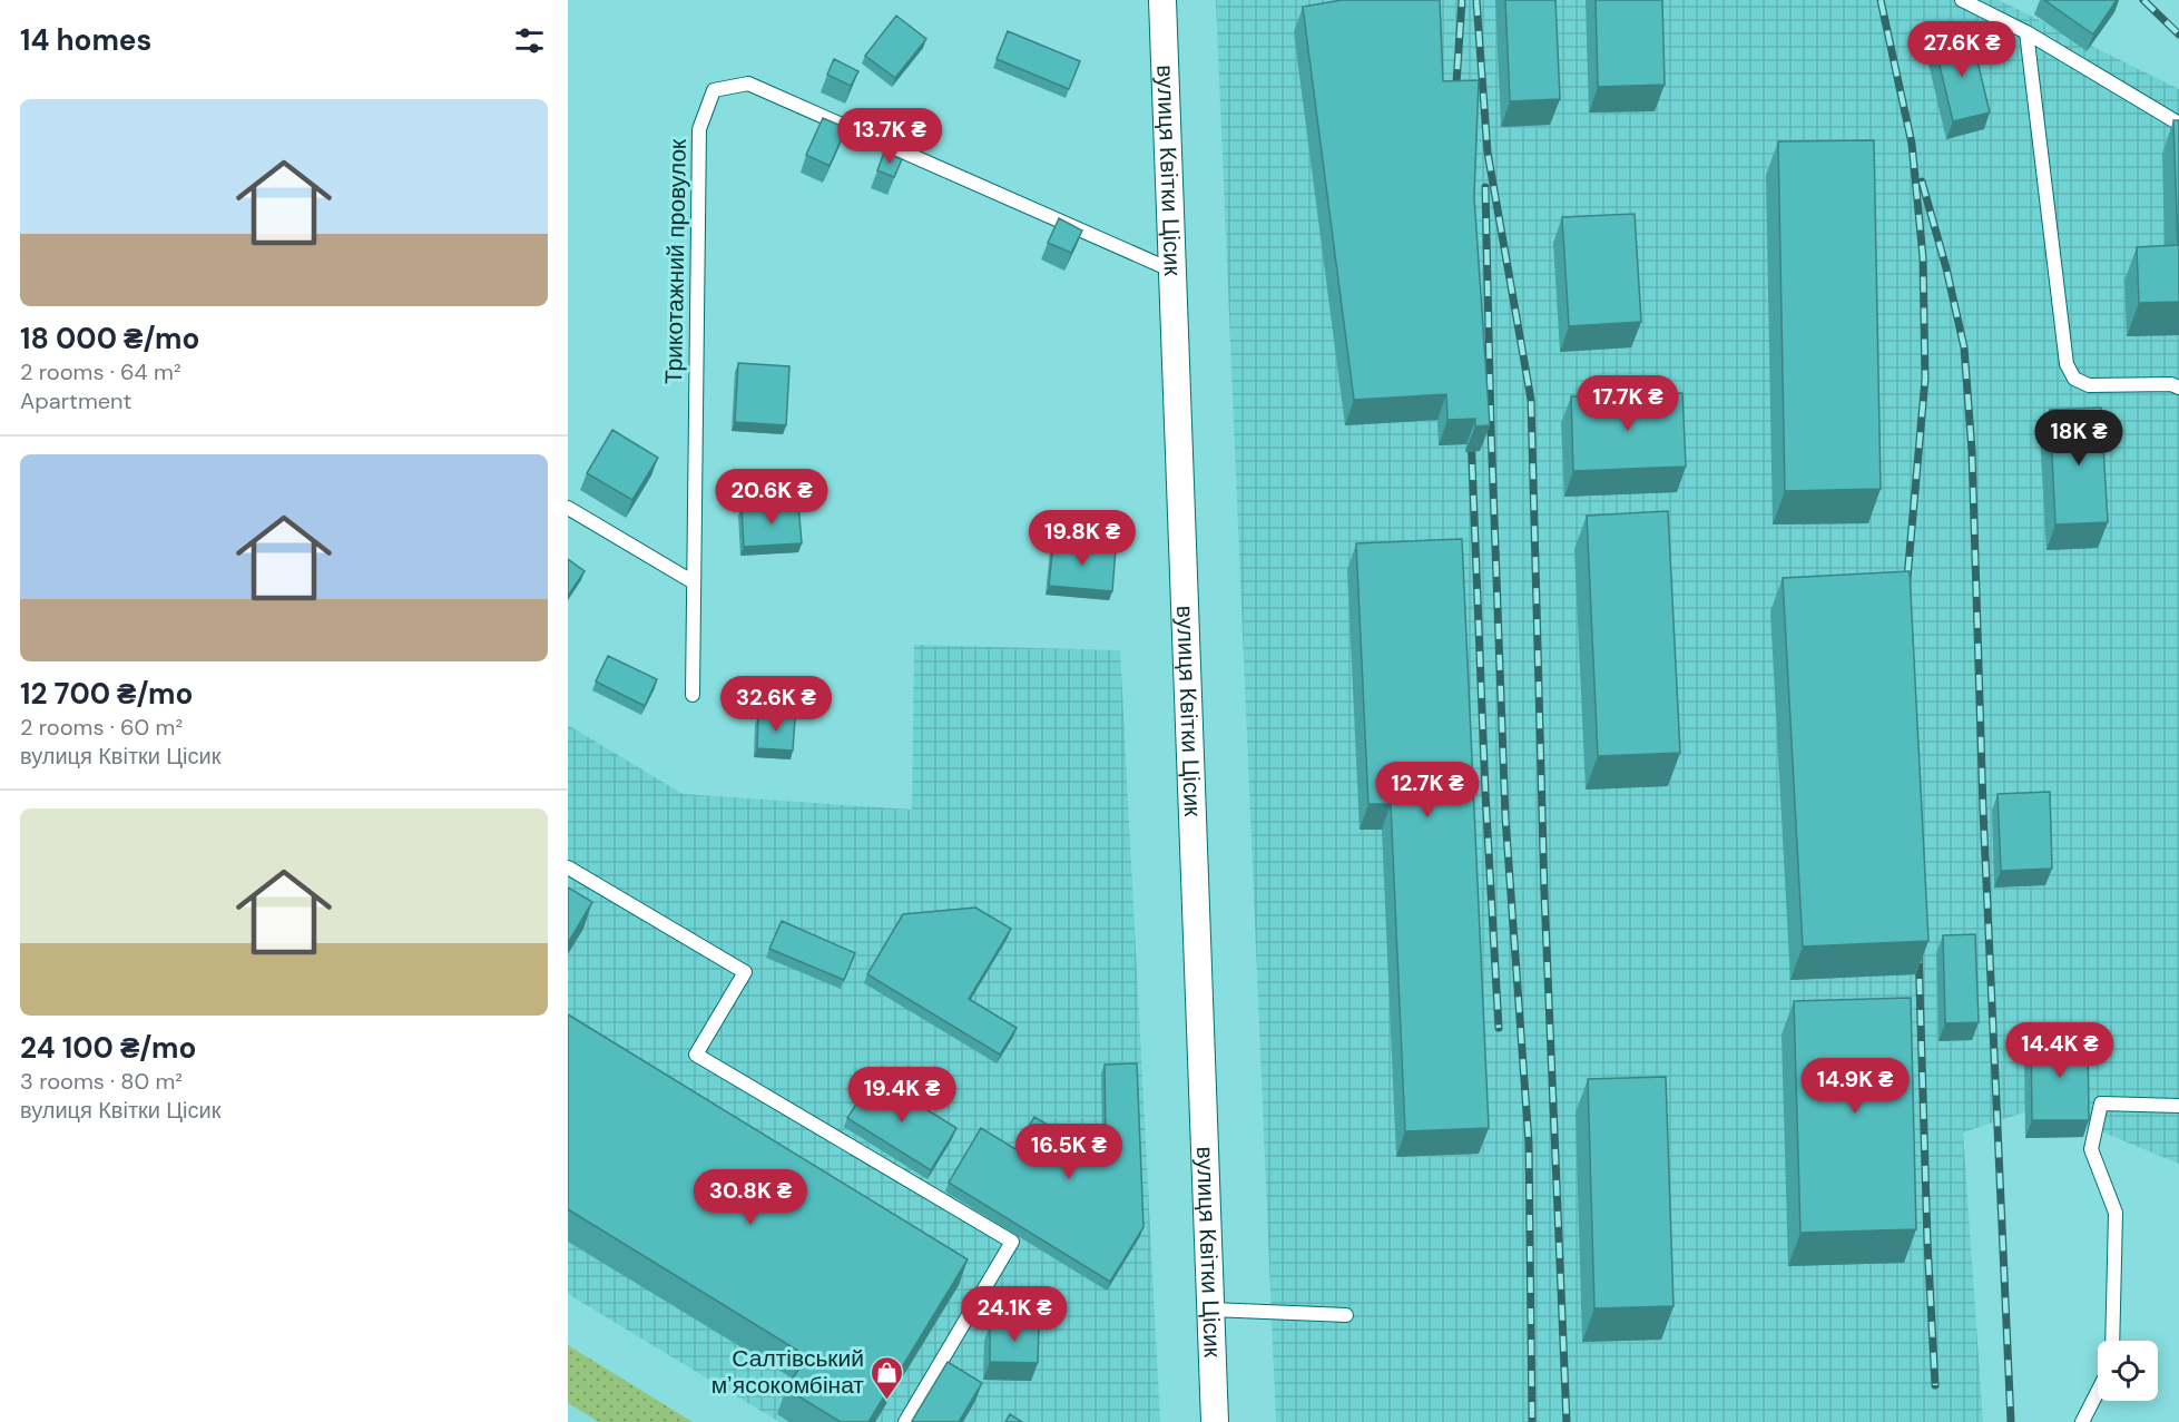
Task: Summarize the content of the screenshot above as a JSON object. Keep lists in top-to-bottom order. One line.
{"streets":{"street":["вулиця Квітки Цісик"],"lane":["Трикотажний провулок"]},"crossings":[["вулиця Квітки Цісик","Трикотажний провулок"]],"places":{"shop":["Салтівський мʼясокомбінат"]},"page":{"heading":"14 homes","price":["27.6K ₴","13.7K ₴","17.7K ₴","18K ₴","20.6K ₴","19.8K ₴","32.6K ₴","12.7K ₴","14.4K ₴","14.9K ₴","19.4K ₴","16.5K ₴","30.8K ₴","24.1K ₴"],"list":[{"name":"18 000 ₴/mo","note":"2 rooms · 64 m² · Apartment"},{"name":"12 700 ₴/mo","note":"2 rooms · 60 m² · вулиця Квітки Цісик"},{"name":"24 100 ₴/mo","note":"3 rooms · 80 m² · вулиця Квітки Цісик"}]}}
